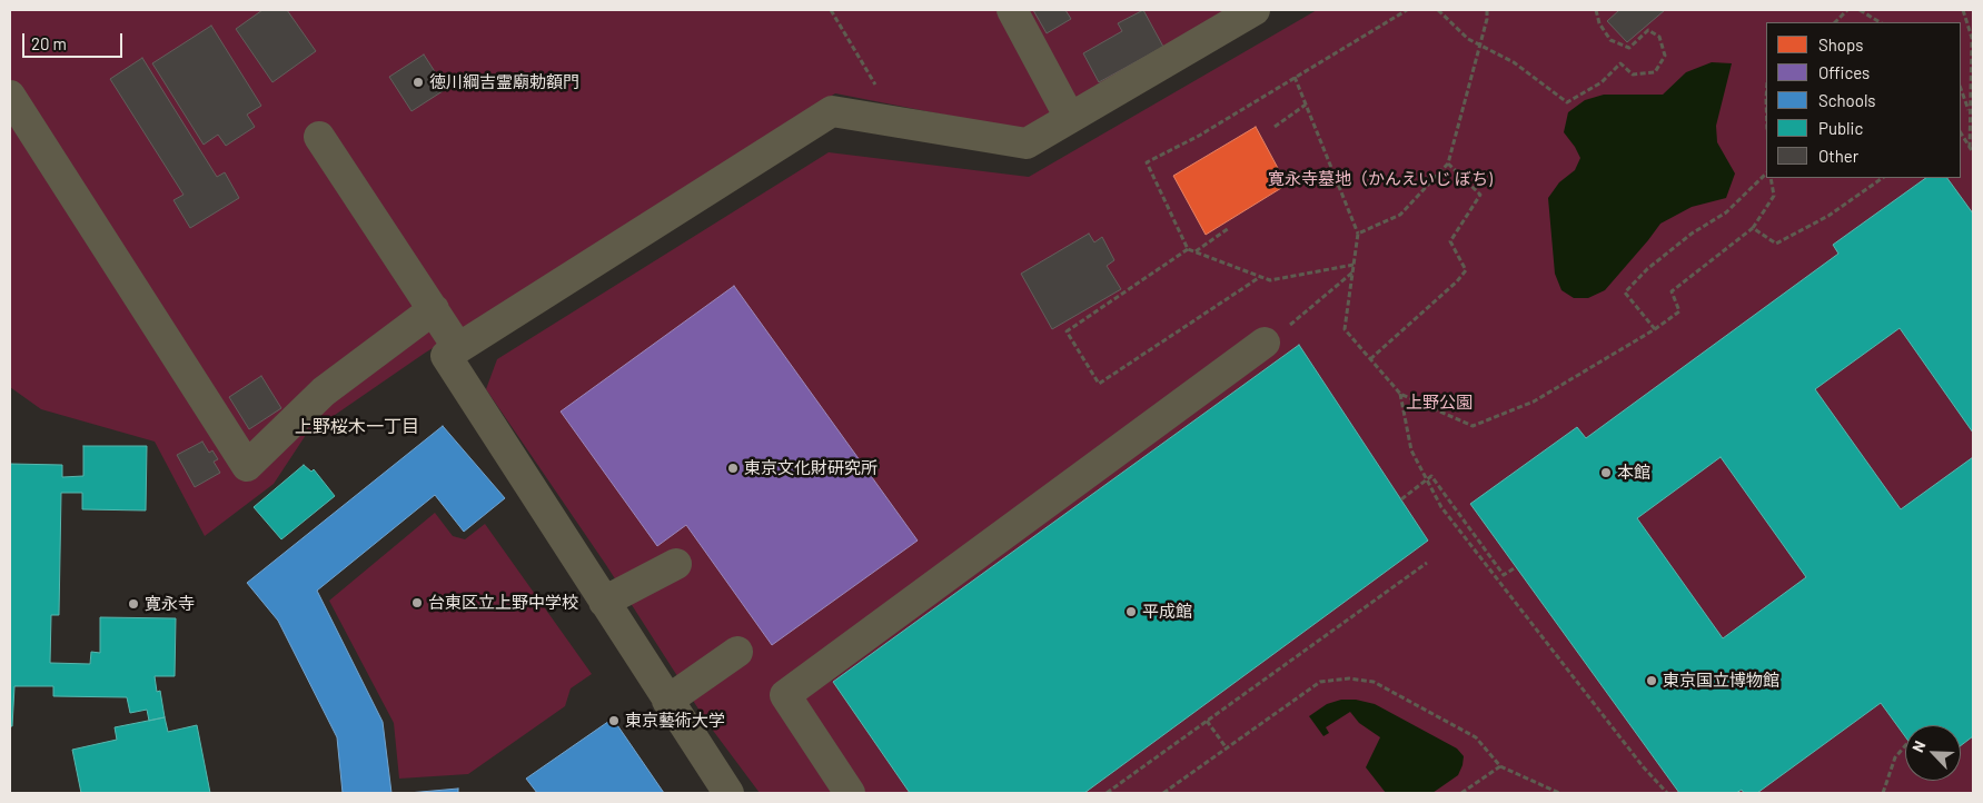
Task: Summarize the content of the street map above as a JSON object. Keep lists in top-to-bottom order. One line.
{"districts":["上野桜木一丁目"],"parks":["寛永寺墓地（かんえいじ ぼち)","上野公園"],"places":["徳川綱吉霊廟勅額門","東京文化財研究所","本館","台東区立上野中学校","寛永寺","平成館","東京国立博物館","東京藝術大学"],"legend":["Shops","Offices","Schools","Public","Other"],"scale_bar":"20 m","north":"top left"}
